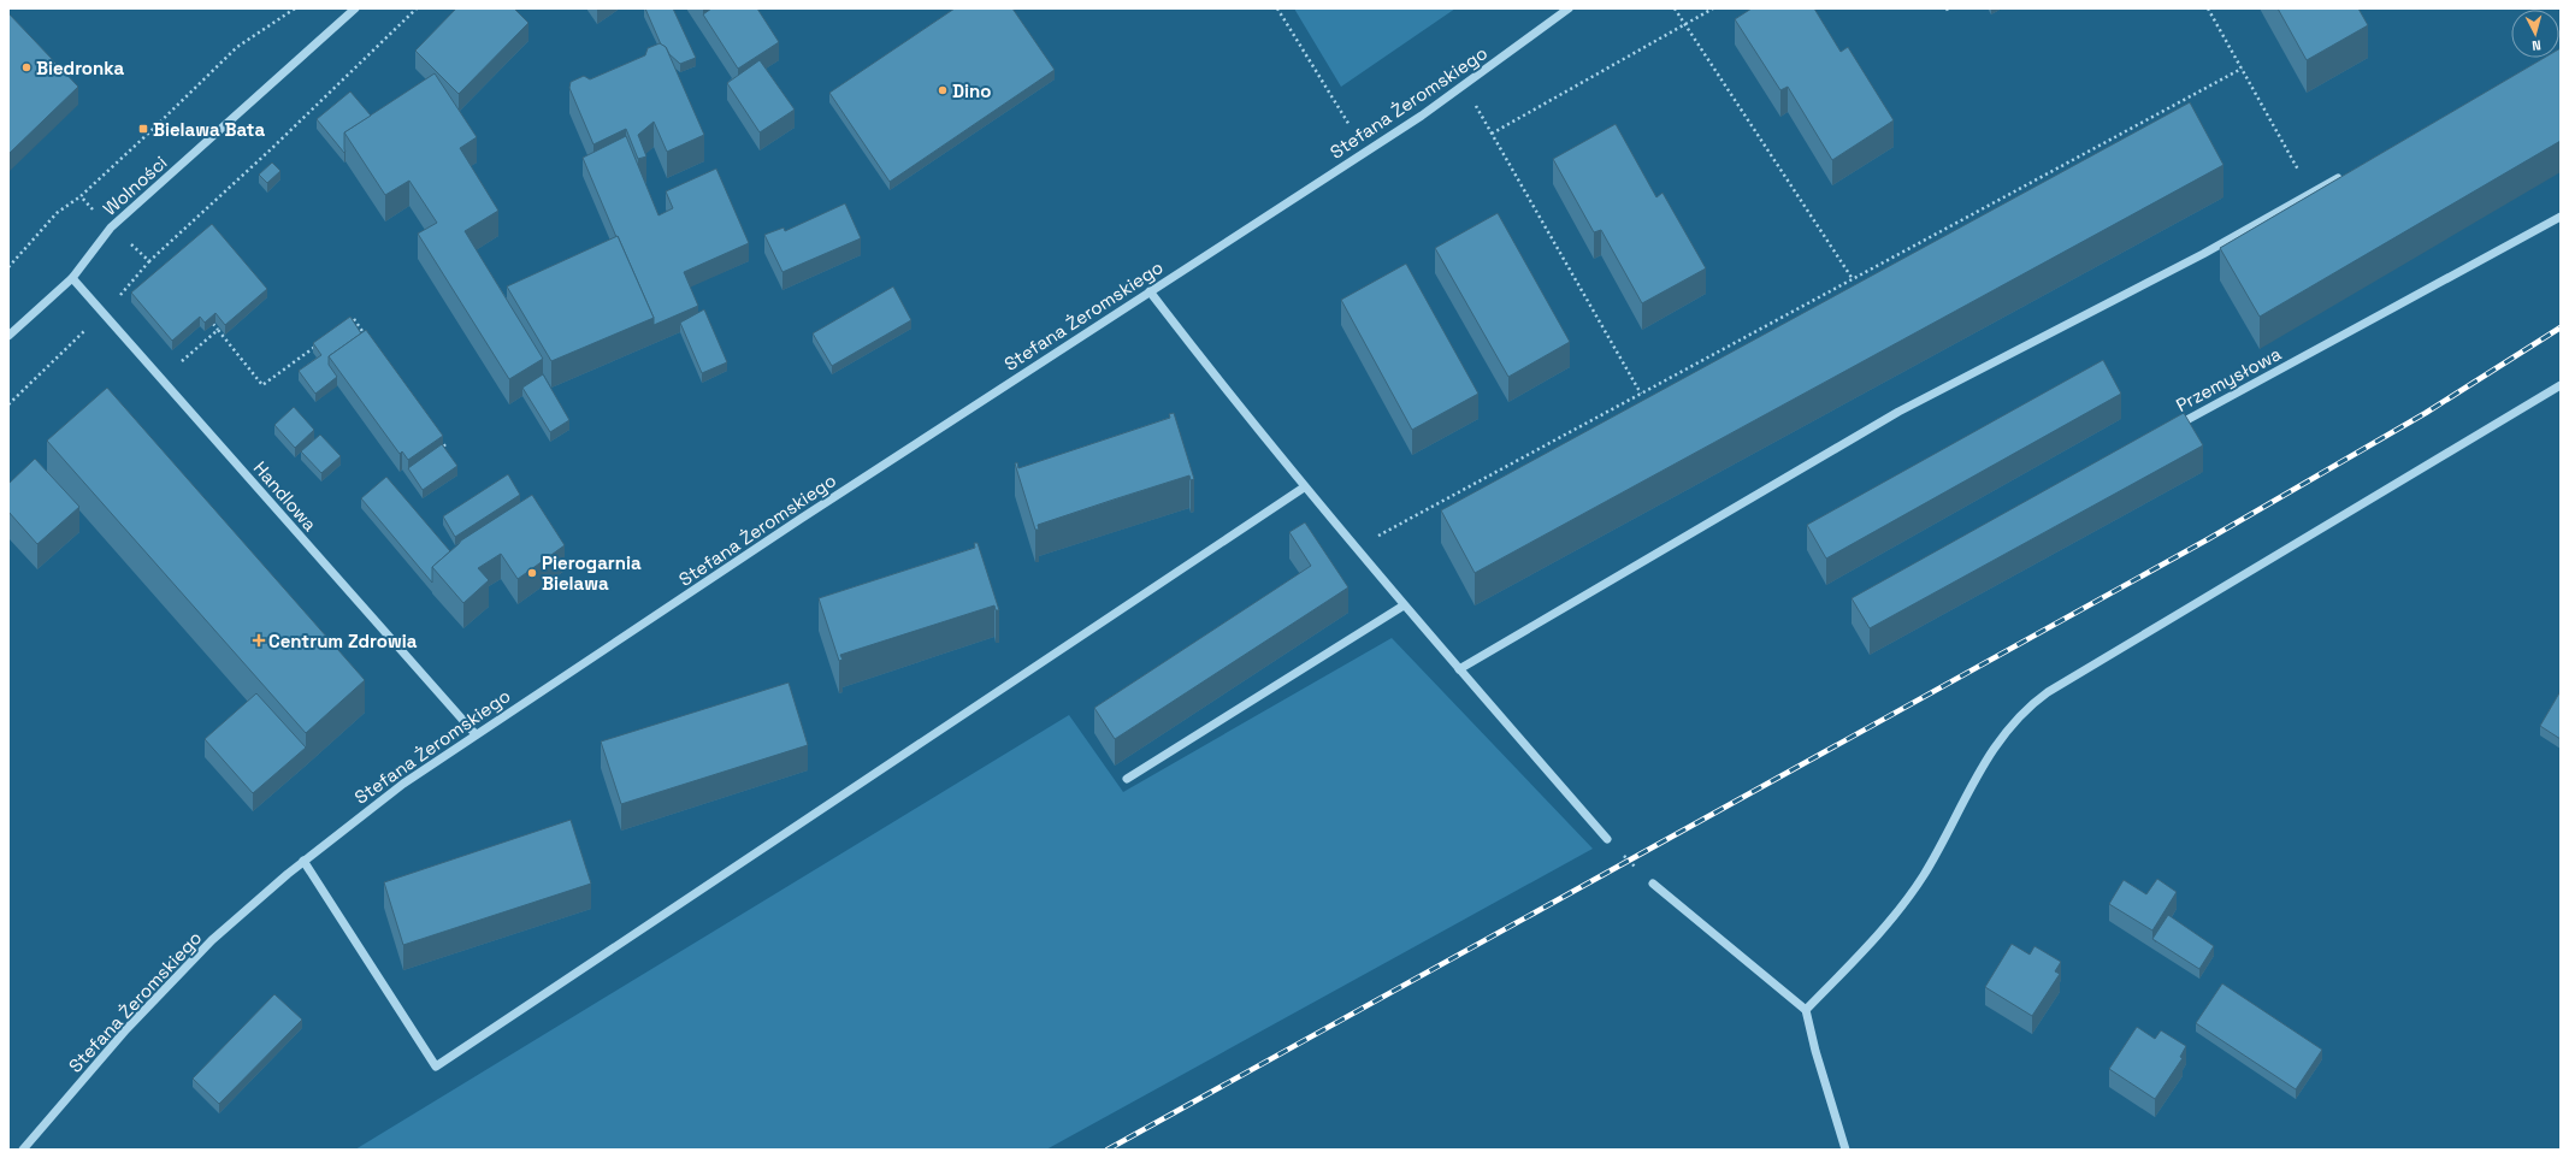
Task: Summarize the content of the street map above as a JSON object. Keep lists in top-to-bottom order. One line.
{"streets":{"street":["Stefana Żeromskiego","Wolności","Przemysłowa","Handlowa"]},"crossings":[["Stefana Żeromskiego","Handlowa"],["Wolności","Handlowa"]],"places":{"other":["Biedronka","Dino","Pierogarnia Bielawa"],"transit":["Bielawa Bata"],"health":["Centrum Zdrowia"]},"north":"bottom"}
